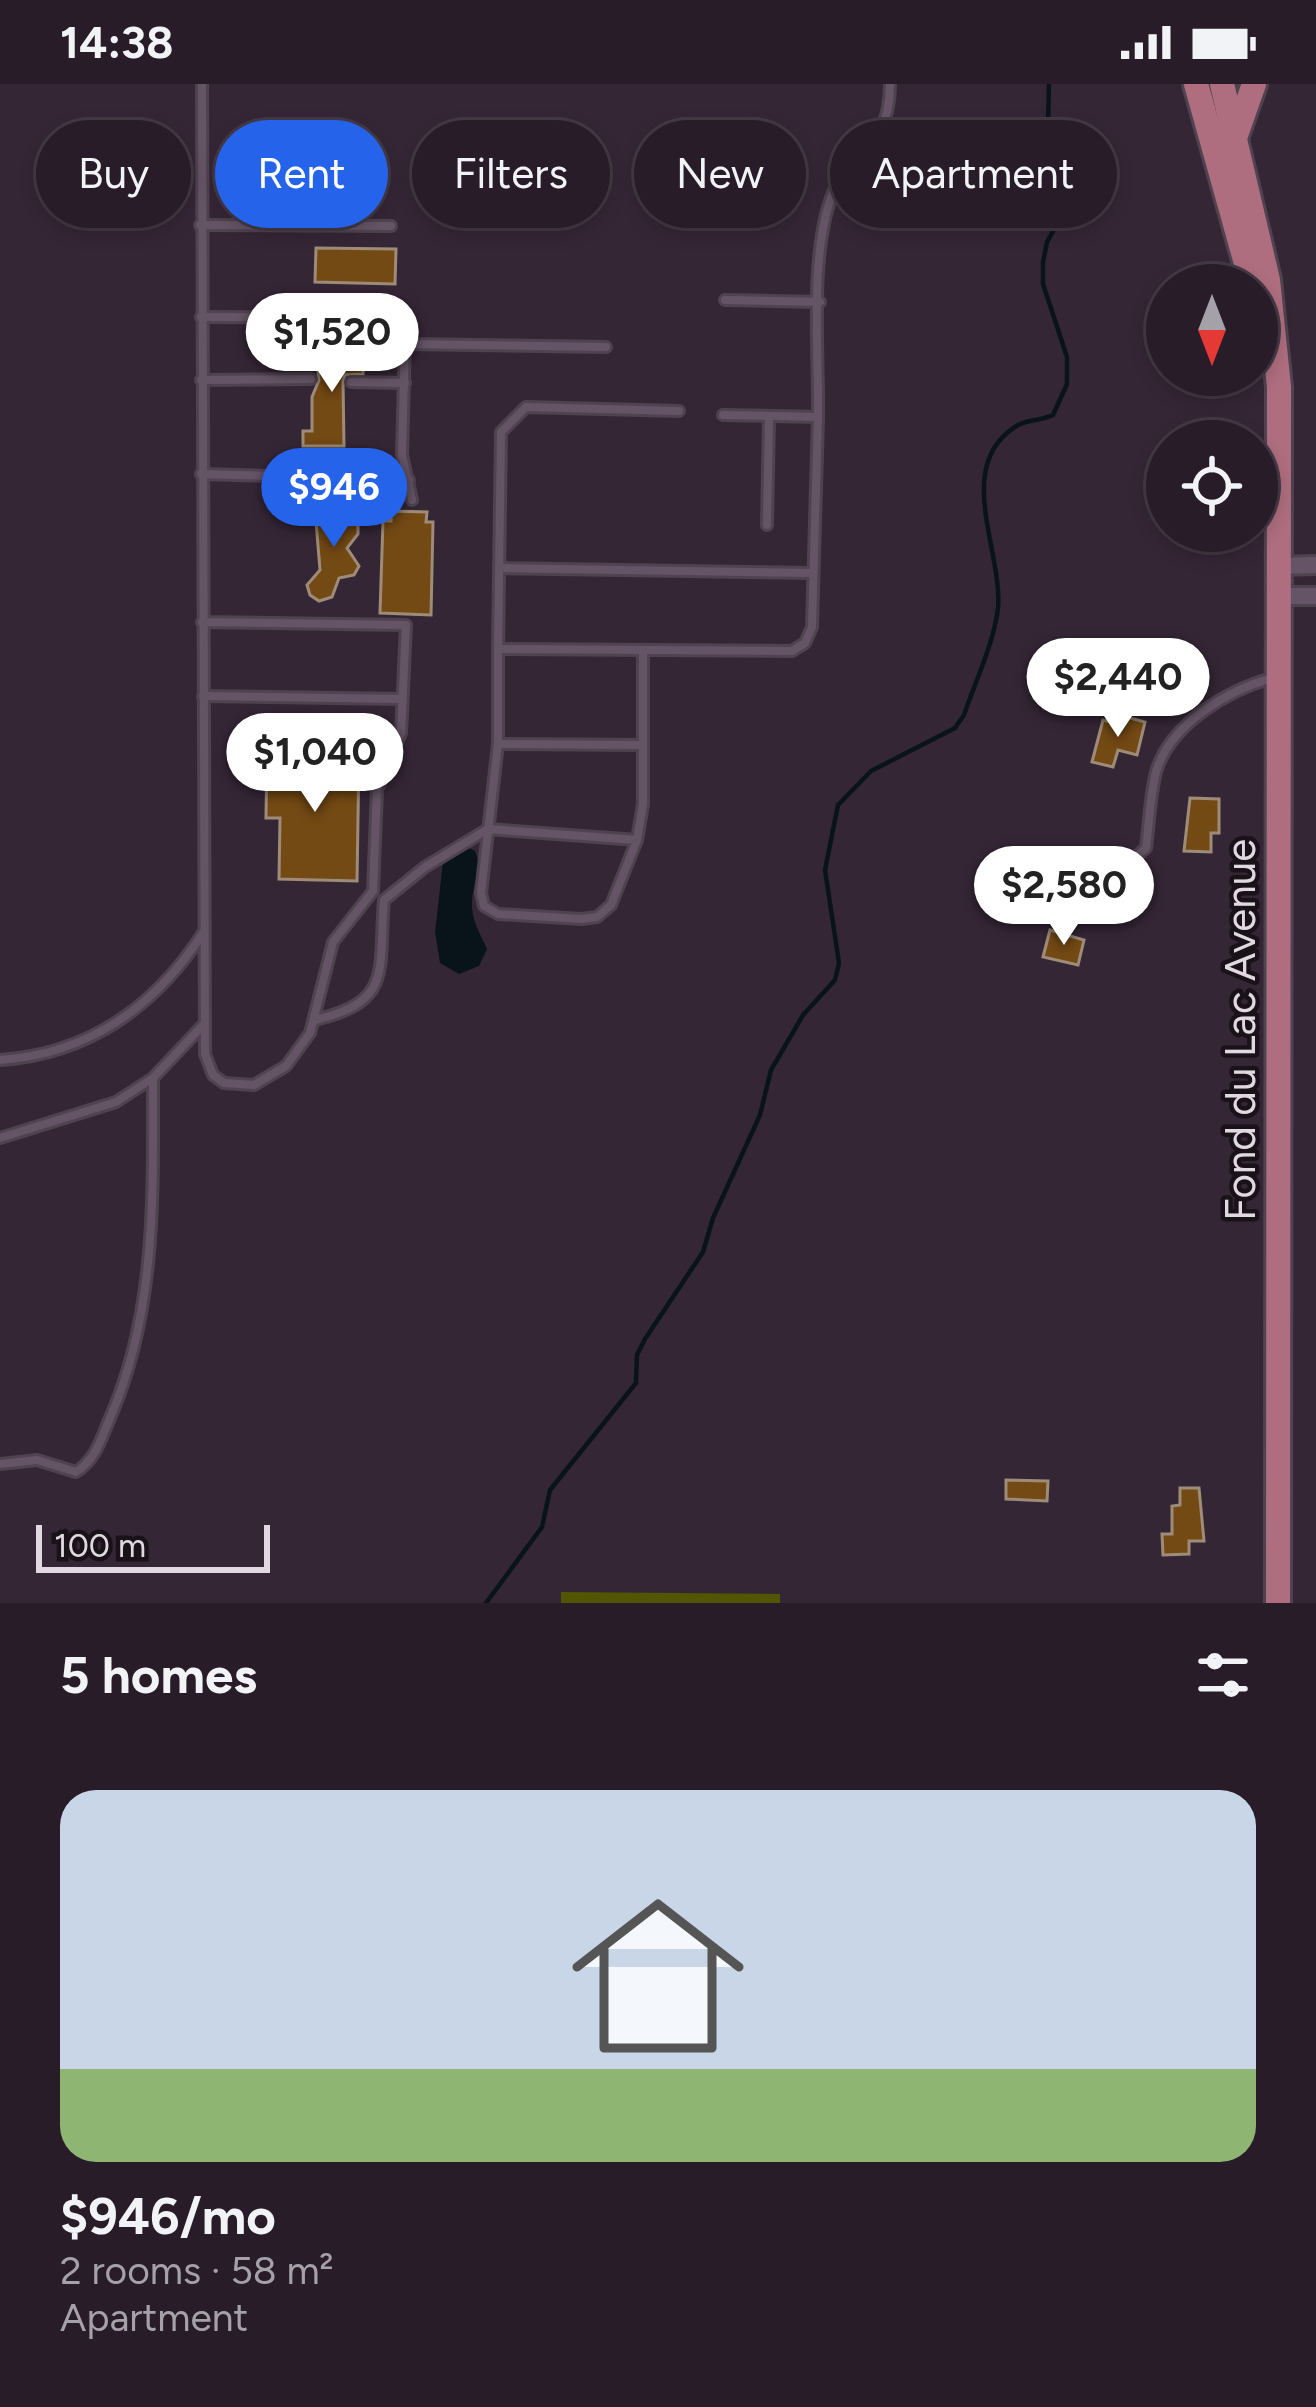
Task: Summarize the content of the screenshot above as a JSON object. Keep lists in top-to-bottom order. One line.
{"streets":{"main road":["Fond du Lac Avenue"]},"scale_bar":"100 m","north":"bottom","page":{"status":"14:38","chip":["Buy","Rent","Filters","New","Apartment"],"price":["$1,520","$946","$2,440","$1,040","$2,580"],"scale":"100 m","heading":"5 homes","list":[{"name":"$946/mo","note":"2 rooms · 58 m² · Apartment"}]}}
